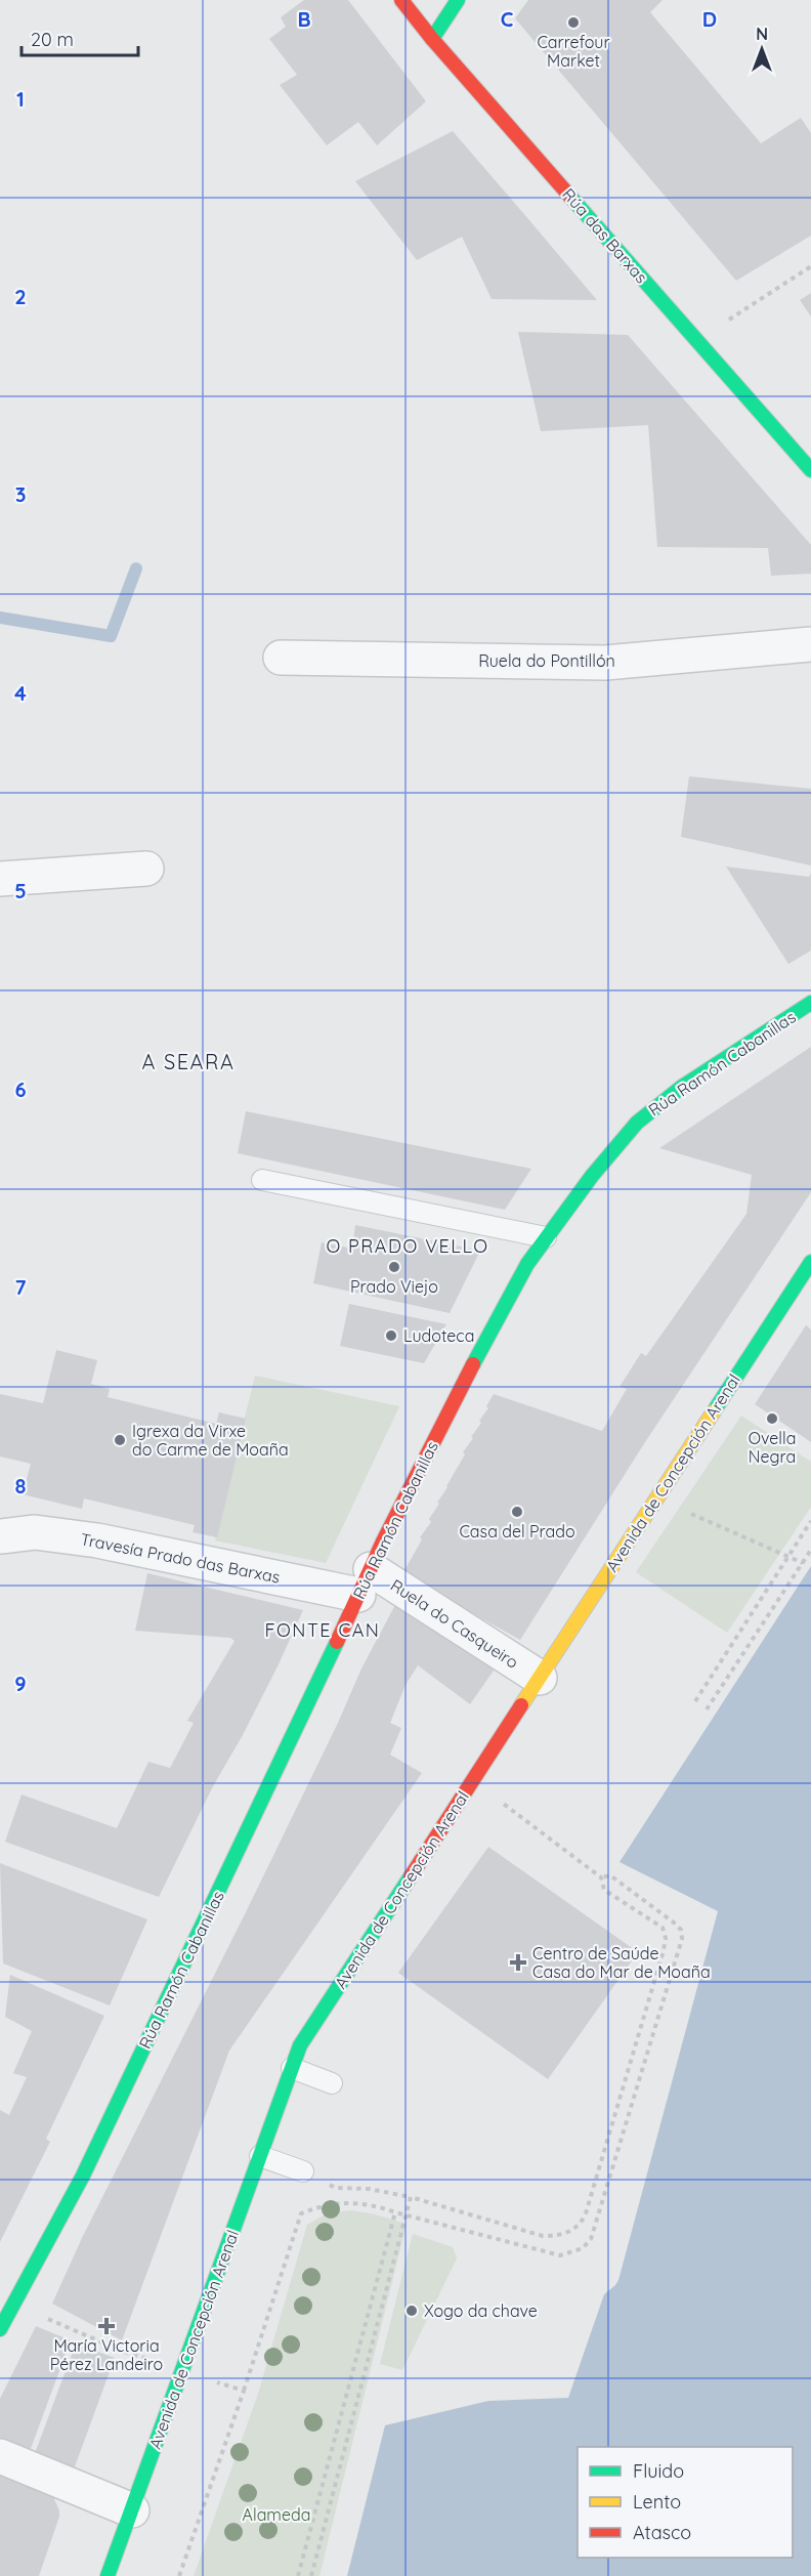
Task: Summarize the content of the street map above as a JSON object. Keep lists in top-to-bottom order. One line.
{"streets":{"street":["Rúa das Barxas","Ruela do Pontillón","Rúa Ramón Cabanillas","Avenida de Concepción Arenal","Travesía Prado das Barxas","Ruela do Casqueiro"]},"crossings":[["Rúa Ramón Cabanillas","Travesía Prado das Barxas"],["Rúa Ramón Cabanillas","Ruela do Casqueiro"],["Avenida de Concepción Arenal","Ruela do Casqueiro"],["Travesía Prado das Barxas","Ruela do Casqueiro"]],"districts":["A SEARA","O PRADO VELLO","FONTE CAN"],"parks":["Alameda"],"places":{"other":["Carrefour Market","Prado Viejo","Ludoteca","Ovella Negra","Igrexa da Virxe do Carme de Moaña","Casa del Prado","Xogo da chave"],"health":["Centro de Saúde Casa do Mar de Moaña","María Victoria Pérez Landeiro"]},"legend":["Fluido","Lento","Atasco"],"scale_bar":"20 m","north":"top","grid":{"columns":["B","C","D"],"rows":["1","2","3","4","5","6","7","8","9"]}}
